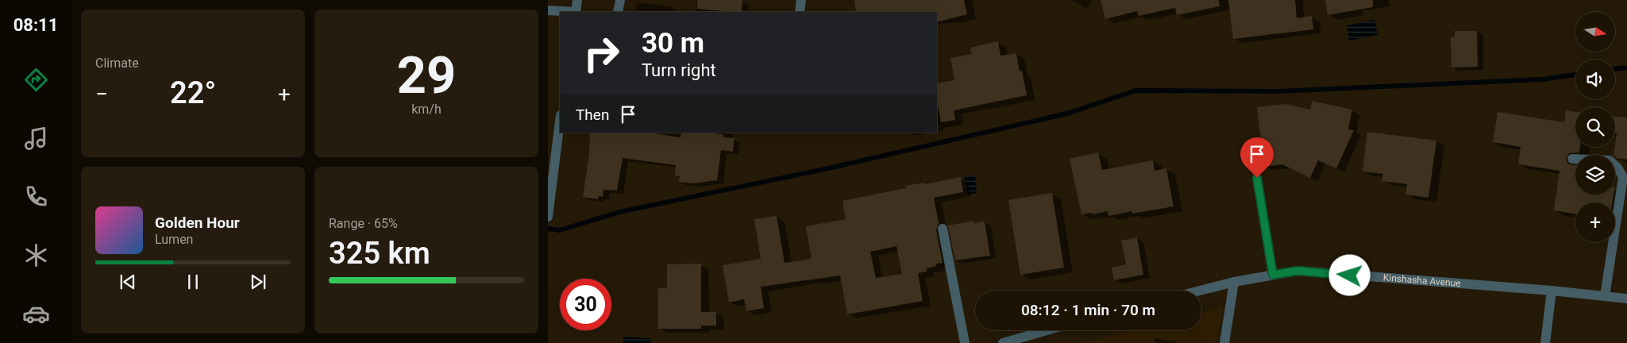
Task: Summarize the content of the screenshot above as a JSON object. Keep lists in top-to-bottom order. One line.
{"streets":{"street":["Kinshasha Avenue"]},"north":"right","page":{"tabs":"08:11","tile":["Climate",["29","km/h"],["Range · 65%","325 km"]],"map_buttons":"+","turn":["30 m","Turn right"],"heat":["−","22°","+"],"then":"Then","song":["Golden Hour","Lumen"],"limit":"30","trip":"08:12 · 1 min · 70 m"}}
